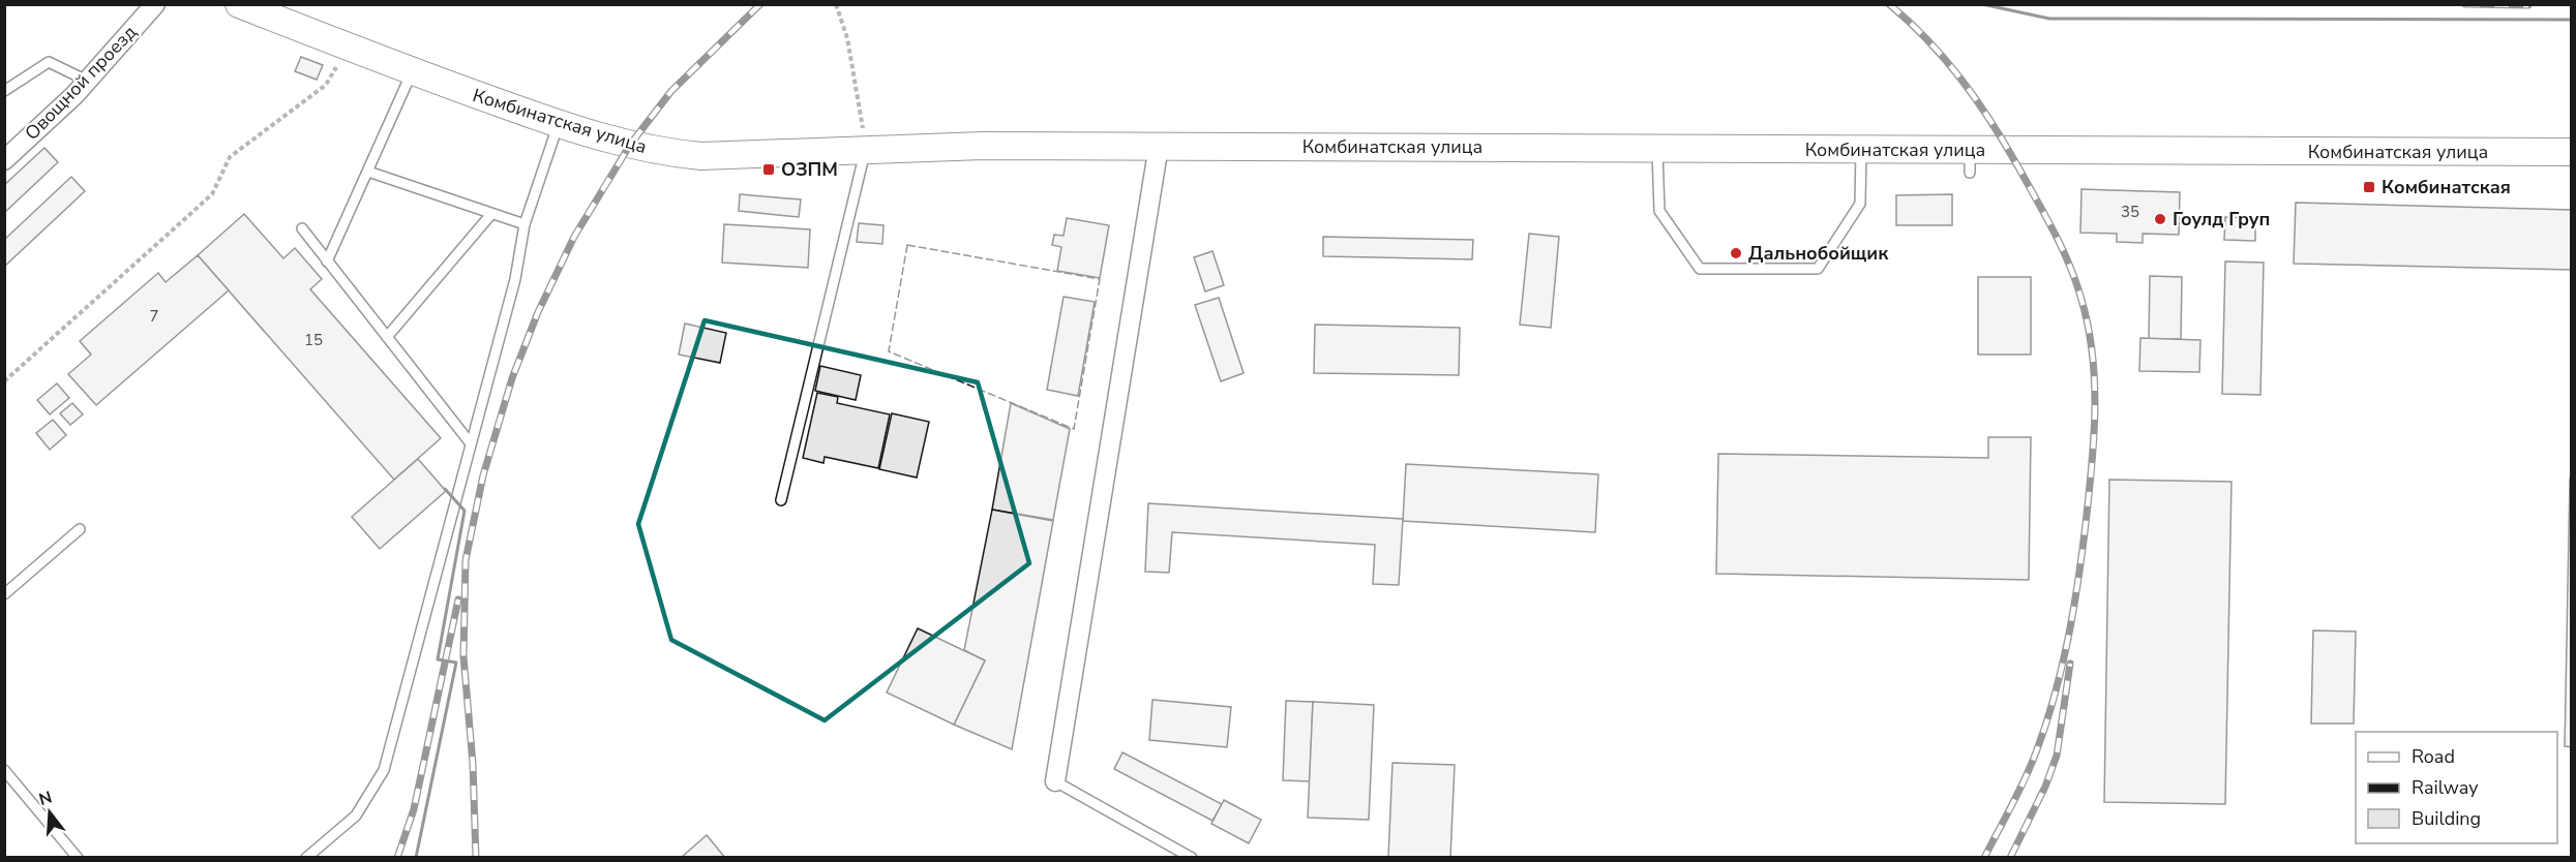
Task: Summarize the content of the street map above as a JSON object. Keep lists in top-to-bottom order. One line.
{"streets":{"main road":["Комбинатская улица"],"street":["Овощной проезд"]},"places":{"transit":["ОЗПМ","Комбинатская"],"other":["Гоулд Груп","Дальнобойщик"]},"house_numbers":["35","7","15"],"legend":["Road","Railway","Building"],"north":"top"}
